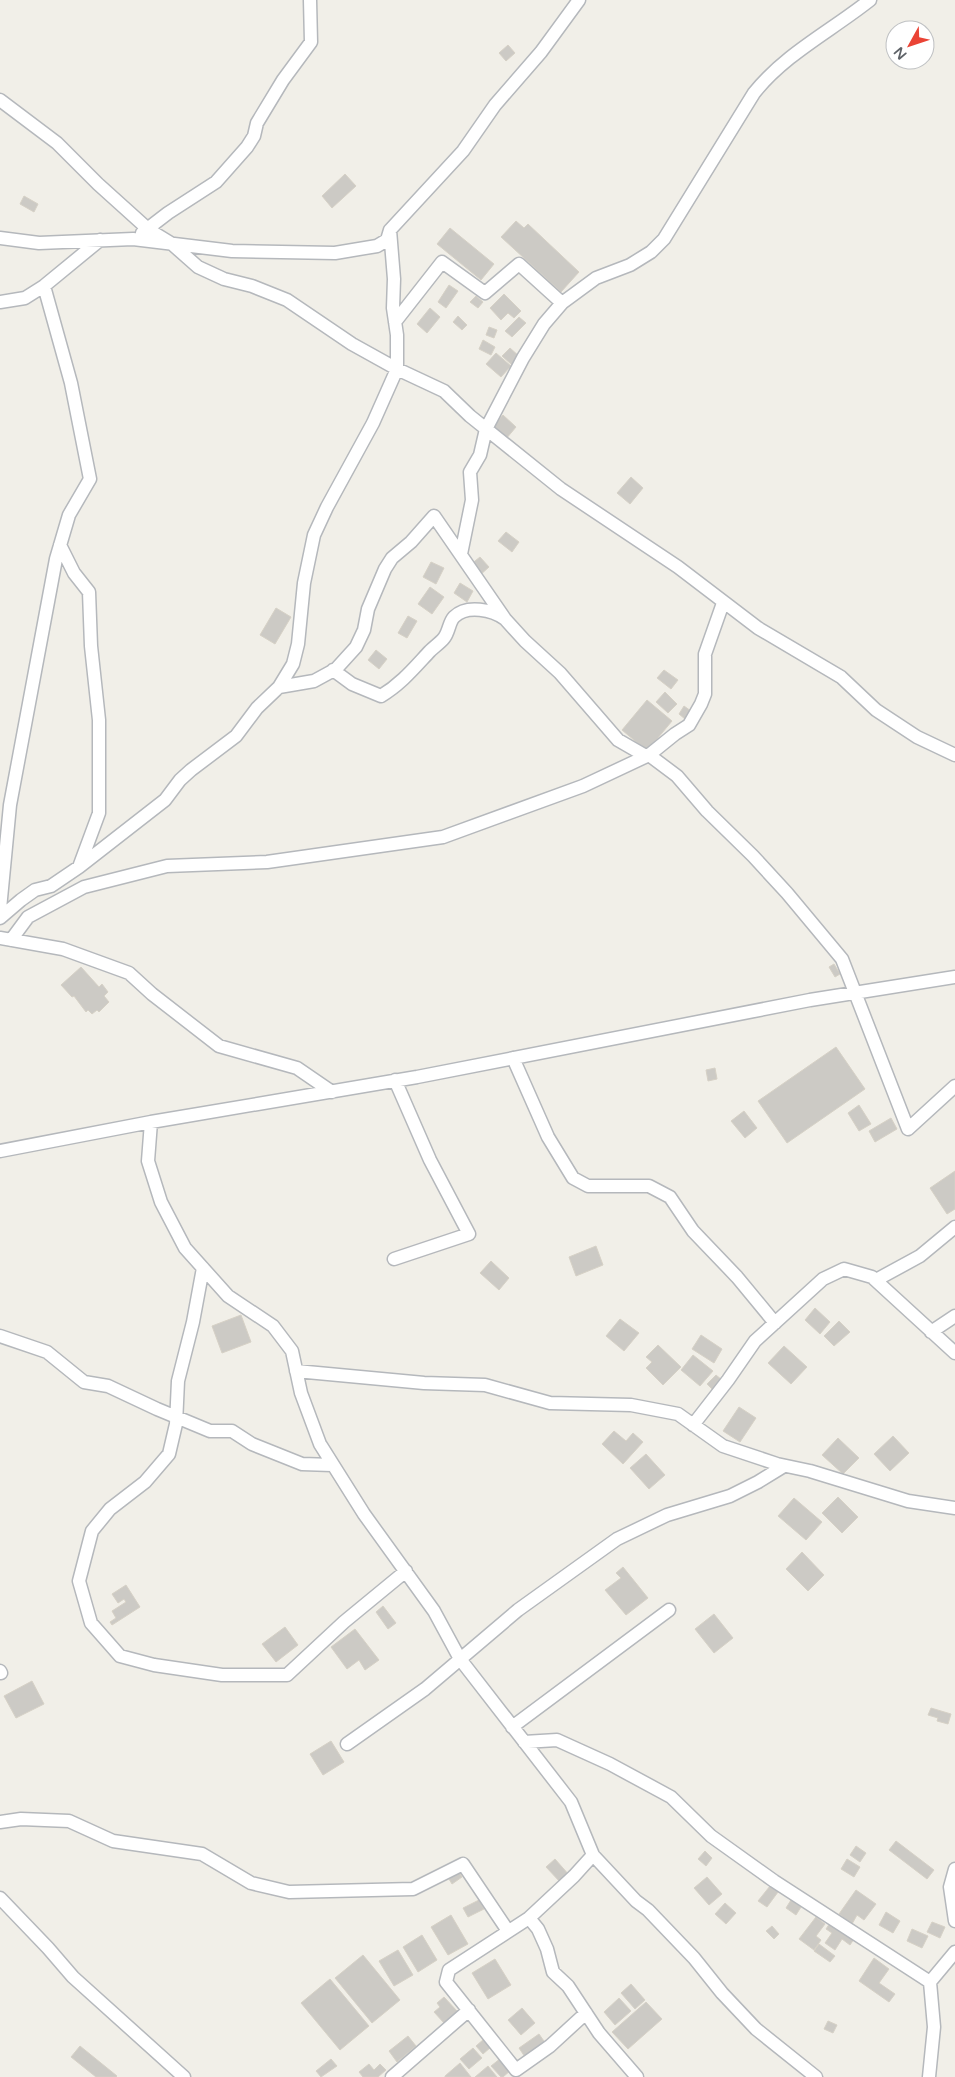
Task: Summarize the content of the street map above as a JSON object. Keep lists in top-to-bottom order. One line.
{"north":"bottom left"}
